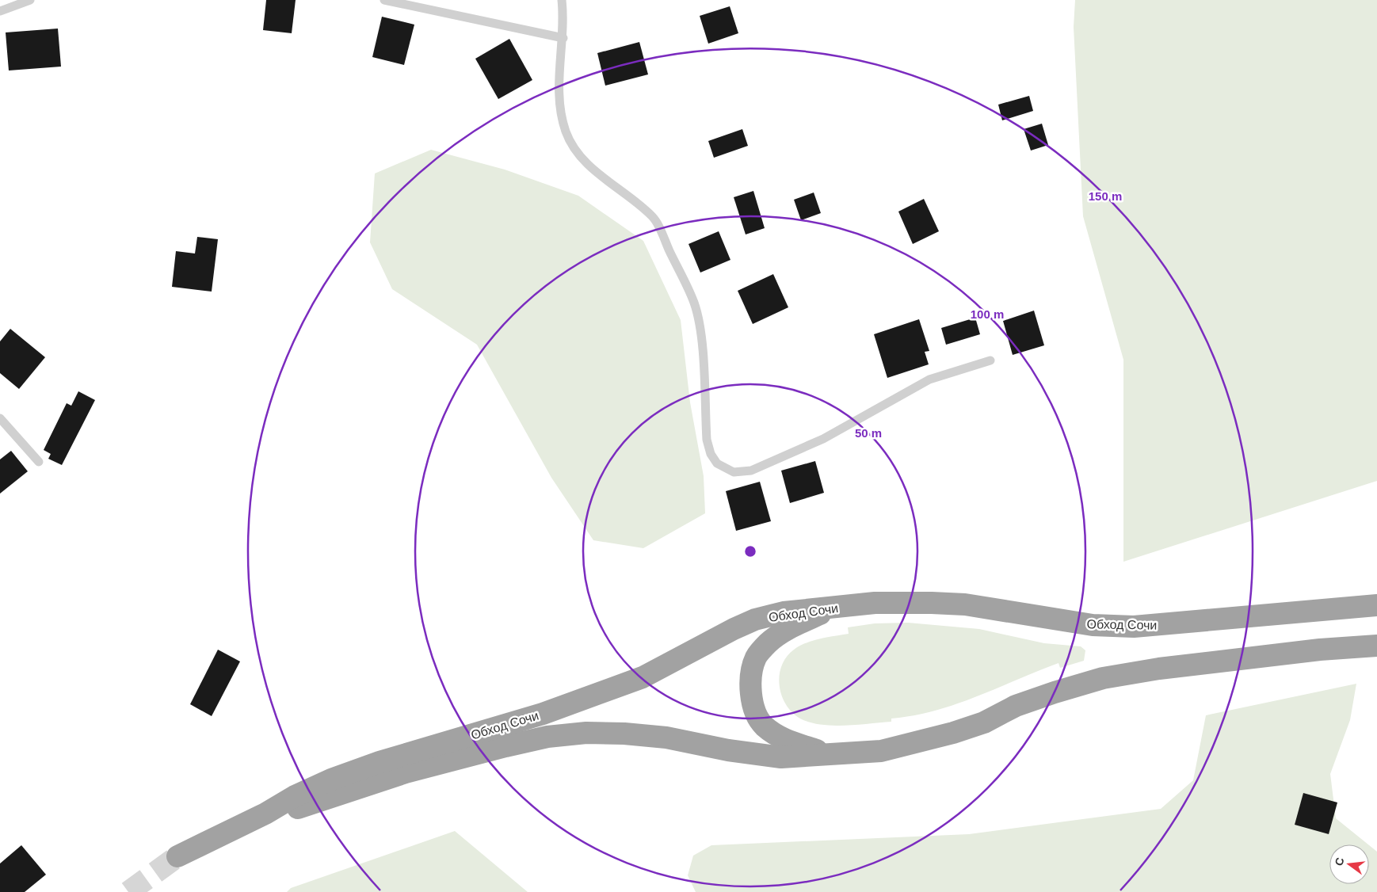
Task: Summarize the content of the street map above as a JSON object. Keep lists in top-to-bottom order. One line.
{"streets":{"highway":["Обход Сочи"]},"north":"left","rings":["150 m","100 m","50 m"]}
